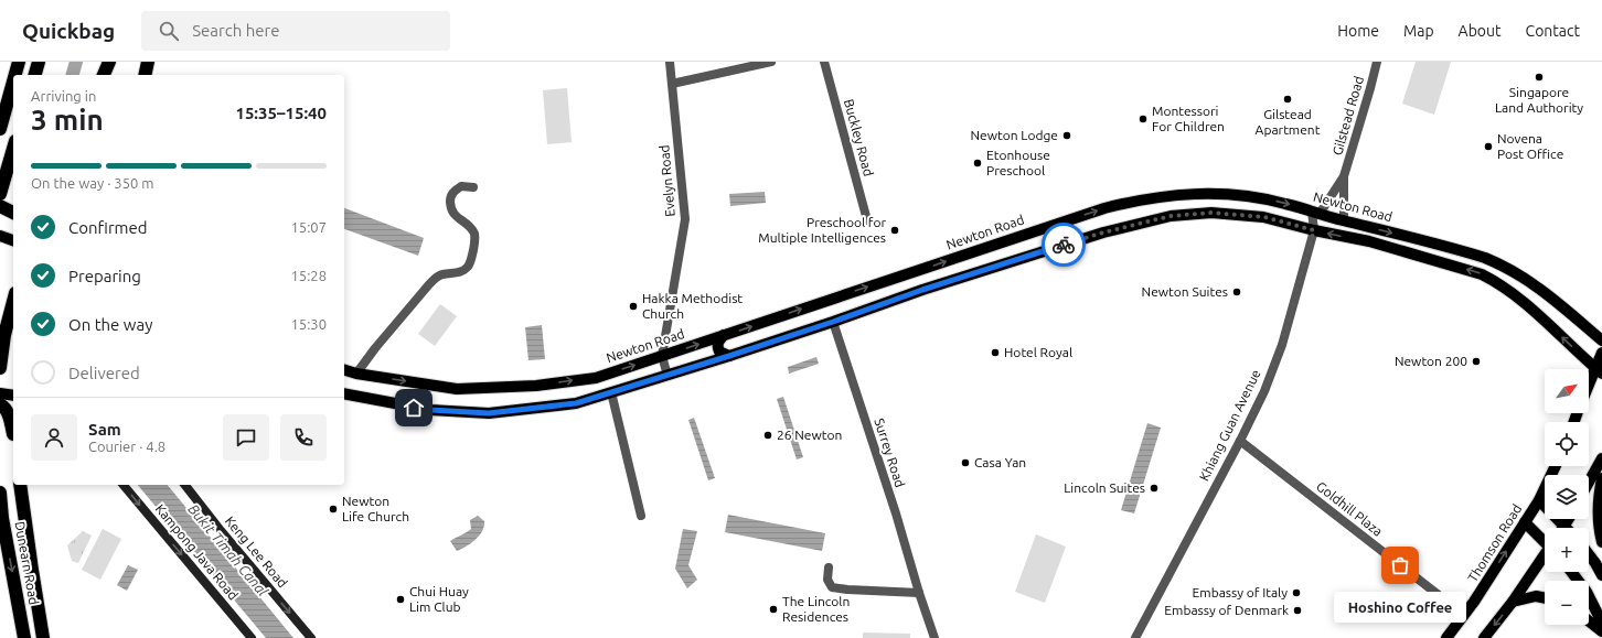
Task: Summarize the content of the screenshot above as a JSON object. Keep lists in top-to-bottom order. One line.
{"streets":{"highway":["Dunearn Road"],"main road":["Newton Road","Thomson Road"],"street":["Gilstead Road","Buckley Road","Evelyn Road","Khiang Guan Avenue","Surrey Road","Goldhill Plaza","Kampong Java Road","Keng Lee Road"]},"crossings":[["Gilstead Road","Newton Road"],["Gilstead Road","Khiang Guan Avenue"],["Evelyn Road","Newton Road"],["Newton Road","Khiang Guan Avenue"],["Khiang Guan Avenue","Goldhill Plaza"],["Goldhill Plaza","Thomson Road"]],"one_way":["Kampong Java Road","Keng Lee Road"],"water":["Bukit Timah Canal"],"places":["Singapore Land Authority","Gilstead Apartment","Montessori For Children","Newton Lodge","Novena Post Office","Etonhouse Preschool","Preschool for Multiple Intelligences","Newton Suites","Hakka Methodist Church","Hotel Royal","Newton 200","26 Newton","Casa Yan","Lincoln Suites","Newton Life Church","Hoshino Coffee","Embassy of Italy","Chui Huay Lim Club","The Lincoln Residences","Embassy of Denmark"],"north":"top right","page":{"header":"Quickbag","search":"Search here","nav":["Home","Map","About","Contact"],"heading":["3 min","Arriving in","15:35–15:40"],"panel":["Sam","Courier · 4.8"],"bar":"On the way · 350 m","list":[["Confirmed","15:07"],["Preparing","15:28"],["On the way","15:30"],"Delivered"],"map_buttons":["+","−"],"bubble":"Hoshino Coffee"}}
